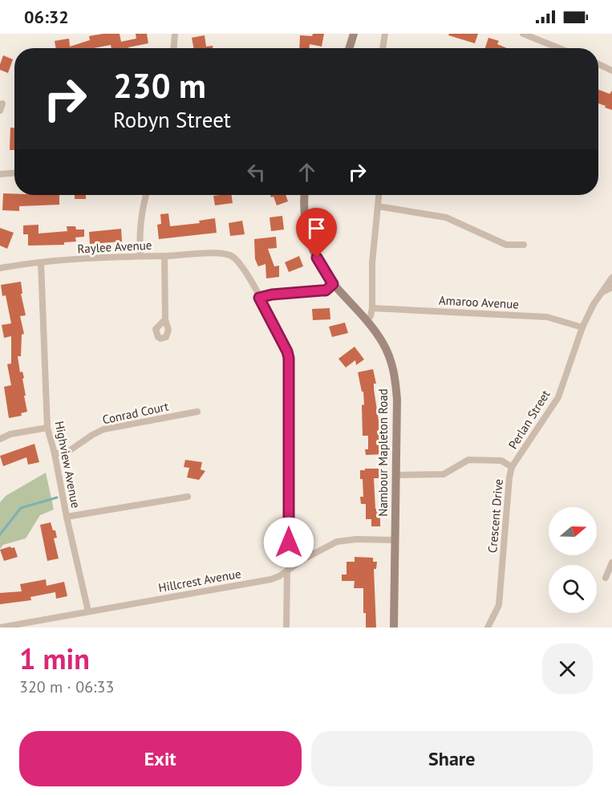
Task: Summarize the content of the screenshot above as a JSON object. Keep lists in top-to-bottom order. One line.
{"streets":{"main road":["Nambour Mapleton Road"],"street":["Raylee Avenue","Amaroo Avenue","Conrad Court","Perlan Street","Highview Avenue","Crescent Drive","Hillcrest Avenue"]},"crossings":[["Raylee Avenue","Highview Avenue"],["Amaroo Avenue","Perlan Street"],["Conrad Court","Highview Avenue"],["Perlan Street","Crescent Drive"],["Nambour Mapleton Road","Crescent Drive"],["Nambour Mapleton Road","Hillcrest Avenue"],["Highview Avenue","Hillcrest Avenue"]],"north":"right","page":{"status":"06:32","turn":["230 m","Robyn Street"],"heading":["1 min","320 m · 06:33"],"buttons":["Exit","Share"]}}
